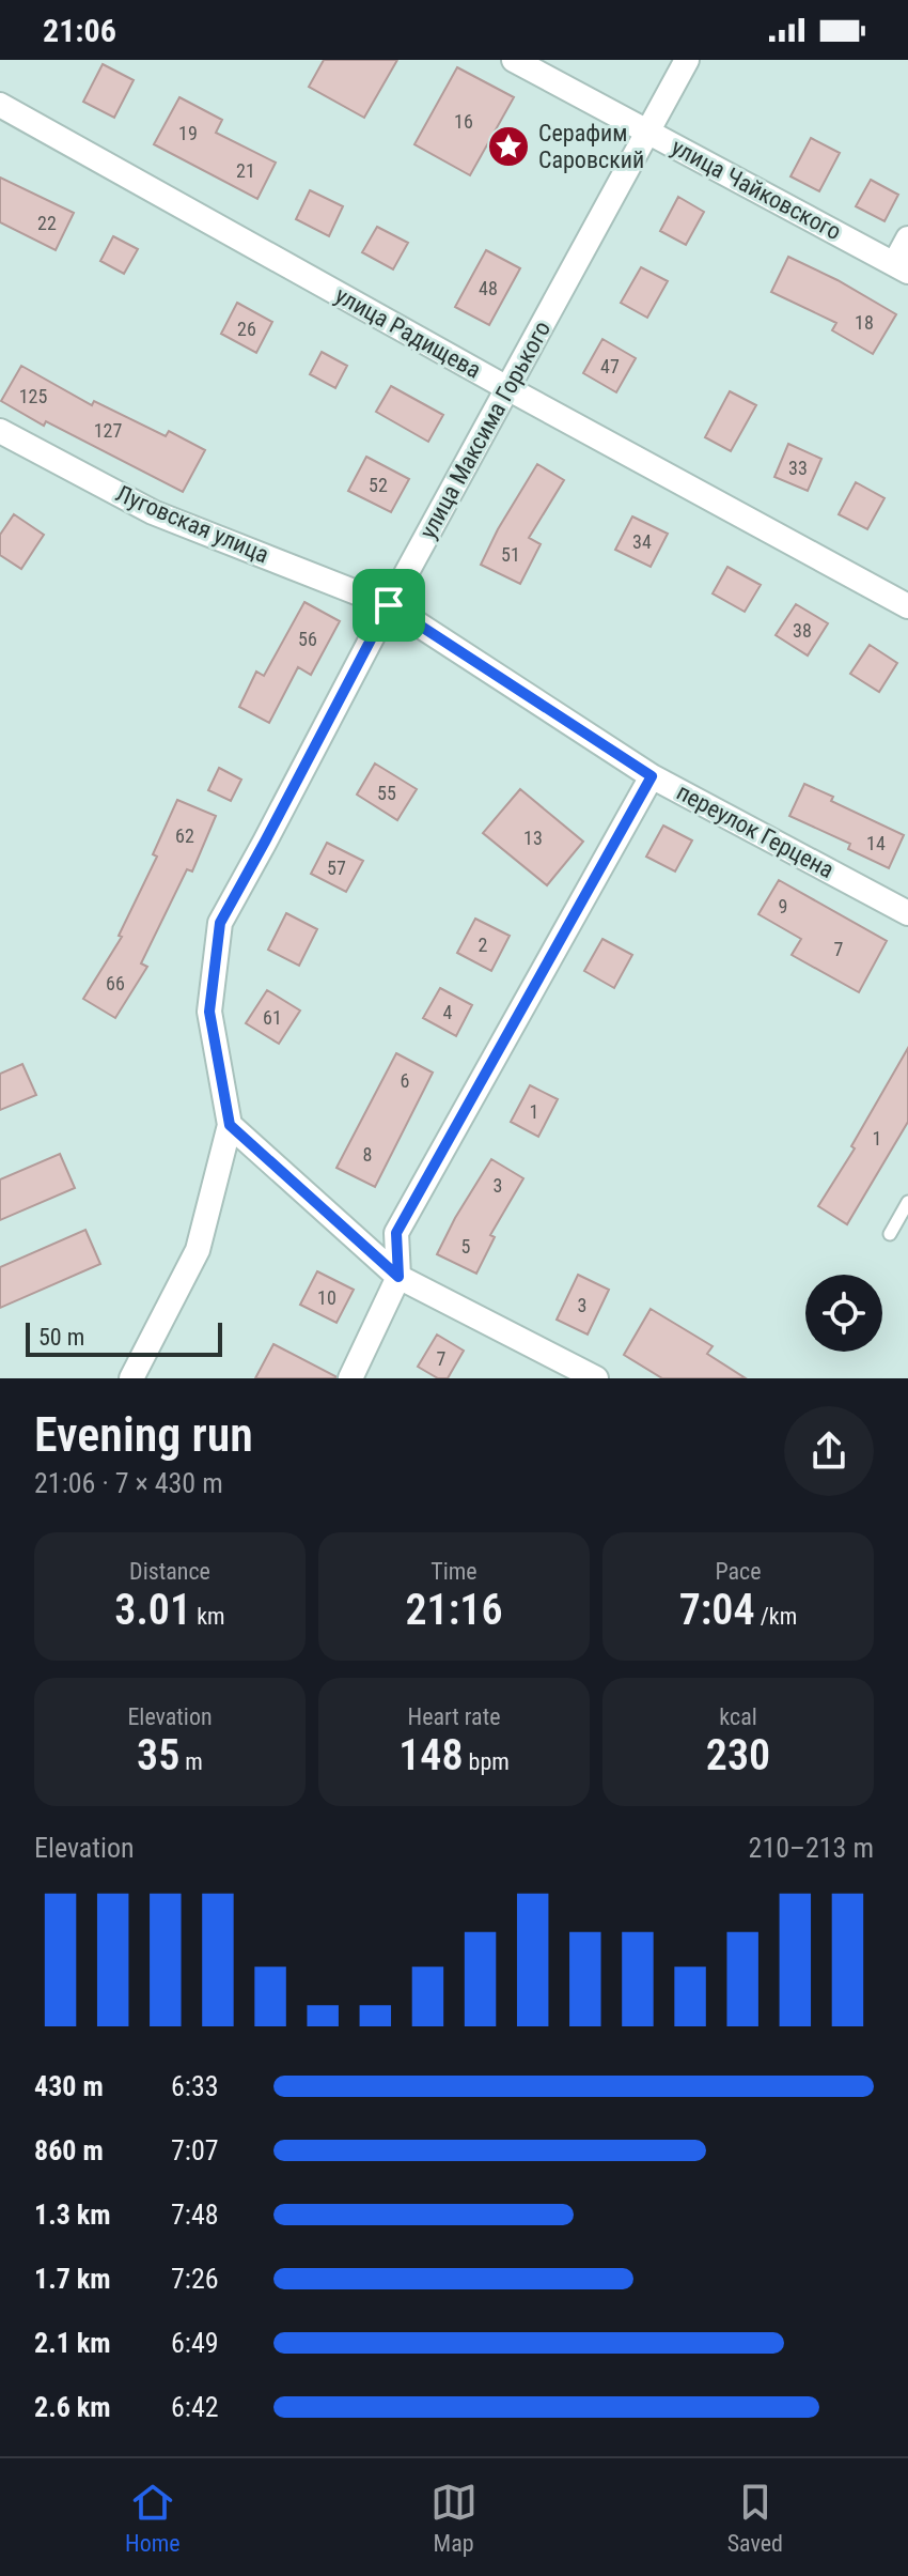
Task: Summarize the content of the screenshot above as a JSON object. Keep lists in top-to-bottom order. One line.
{"streets":{"street":["улица Чайковского","улица Радищева","улица Максима Горького","Луговская улица","переулок Герцена"]},"crossings":[["улица Чайковского","улица Максима Горького"],["улица Радищева","улица Максима Горького"],["улица Максима Горького","Луговская улица"],["улица Максима Горького","переулок Герцена"],["Луговская улица","переулок Герцена"]],"places":{"place":["Серафим Саровский"]},"house_numbers":["16","19","21","22","48","18","26","47","125","127","33","52","34","51","38","56","55","62","13","14","57","9","2","7","66","4","61","6","1","1","8","3","5","10","3","7"],"scale_bar":"50 m","page":{"status":"21:06","scale":"50 m","heading":["Evening run","21:06 · 7 × 430 m"],"stats":[["Distance","3.01 km"],["Time","21:16"],["Pace","7:04 /km"],["Elevation","35 m"],["Heart rate","148 bpm"],["kcal","230"]],"chart":["Elevation","210–213 m"],"list":[{"name":"430 m","note":"6:33"},{"name":"860 m","note":"7:07"},{"name":"1.3 km","note":"7:48"},{"name":"1.7 km","note":"7:26"},{"name":"2.1 km","note":"6:49"},{"name":"2.6 km","note":"6:42"}],"tabs":["Home","Map","Saved"]}}
